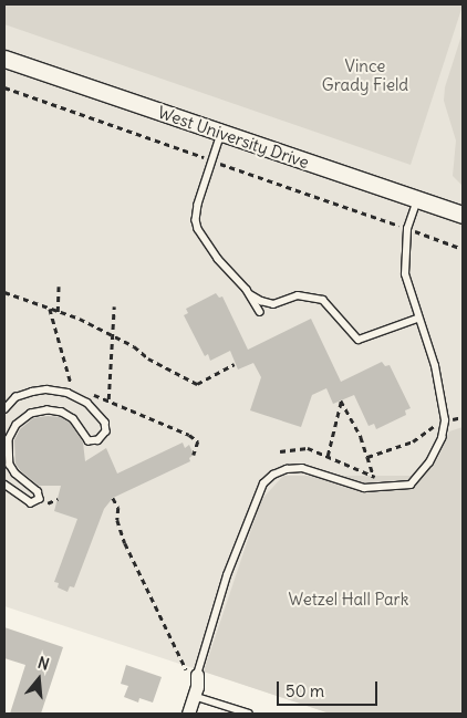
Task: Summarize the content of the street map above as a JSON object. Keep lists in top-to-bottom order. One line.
{"streets":{"street":["West University Drive"]},"parks":["Vince Grady Field","Wetzel Hall Park"],"scale_bar":"50 m","north":"top"}
